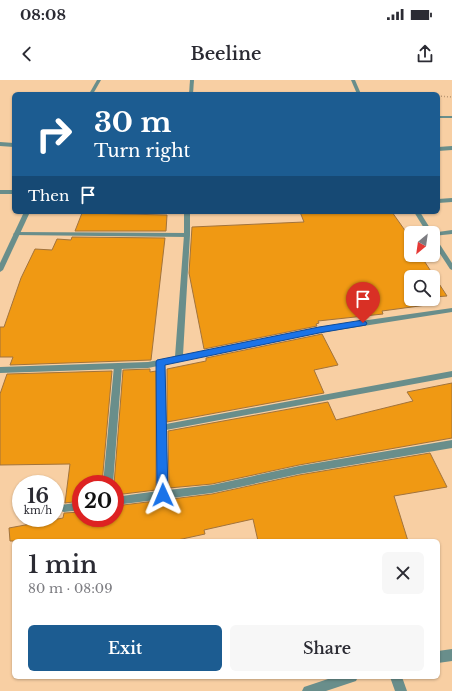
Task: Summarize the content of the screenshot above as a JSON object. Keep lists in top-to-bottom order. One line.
{"north":"bottom left","page":{"status":"08:08","header":"Beeline","turn":["30 m","Turn right"],"then":"Then","speed":"16 km/h","limit":"20","heading":["1 min","80 m · 08:09"],"buttons":["Exit","Share"]}}
